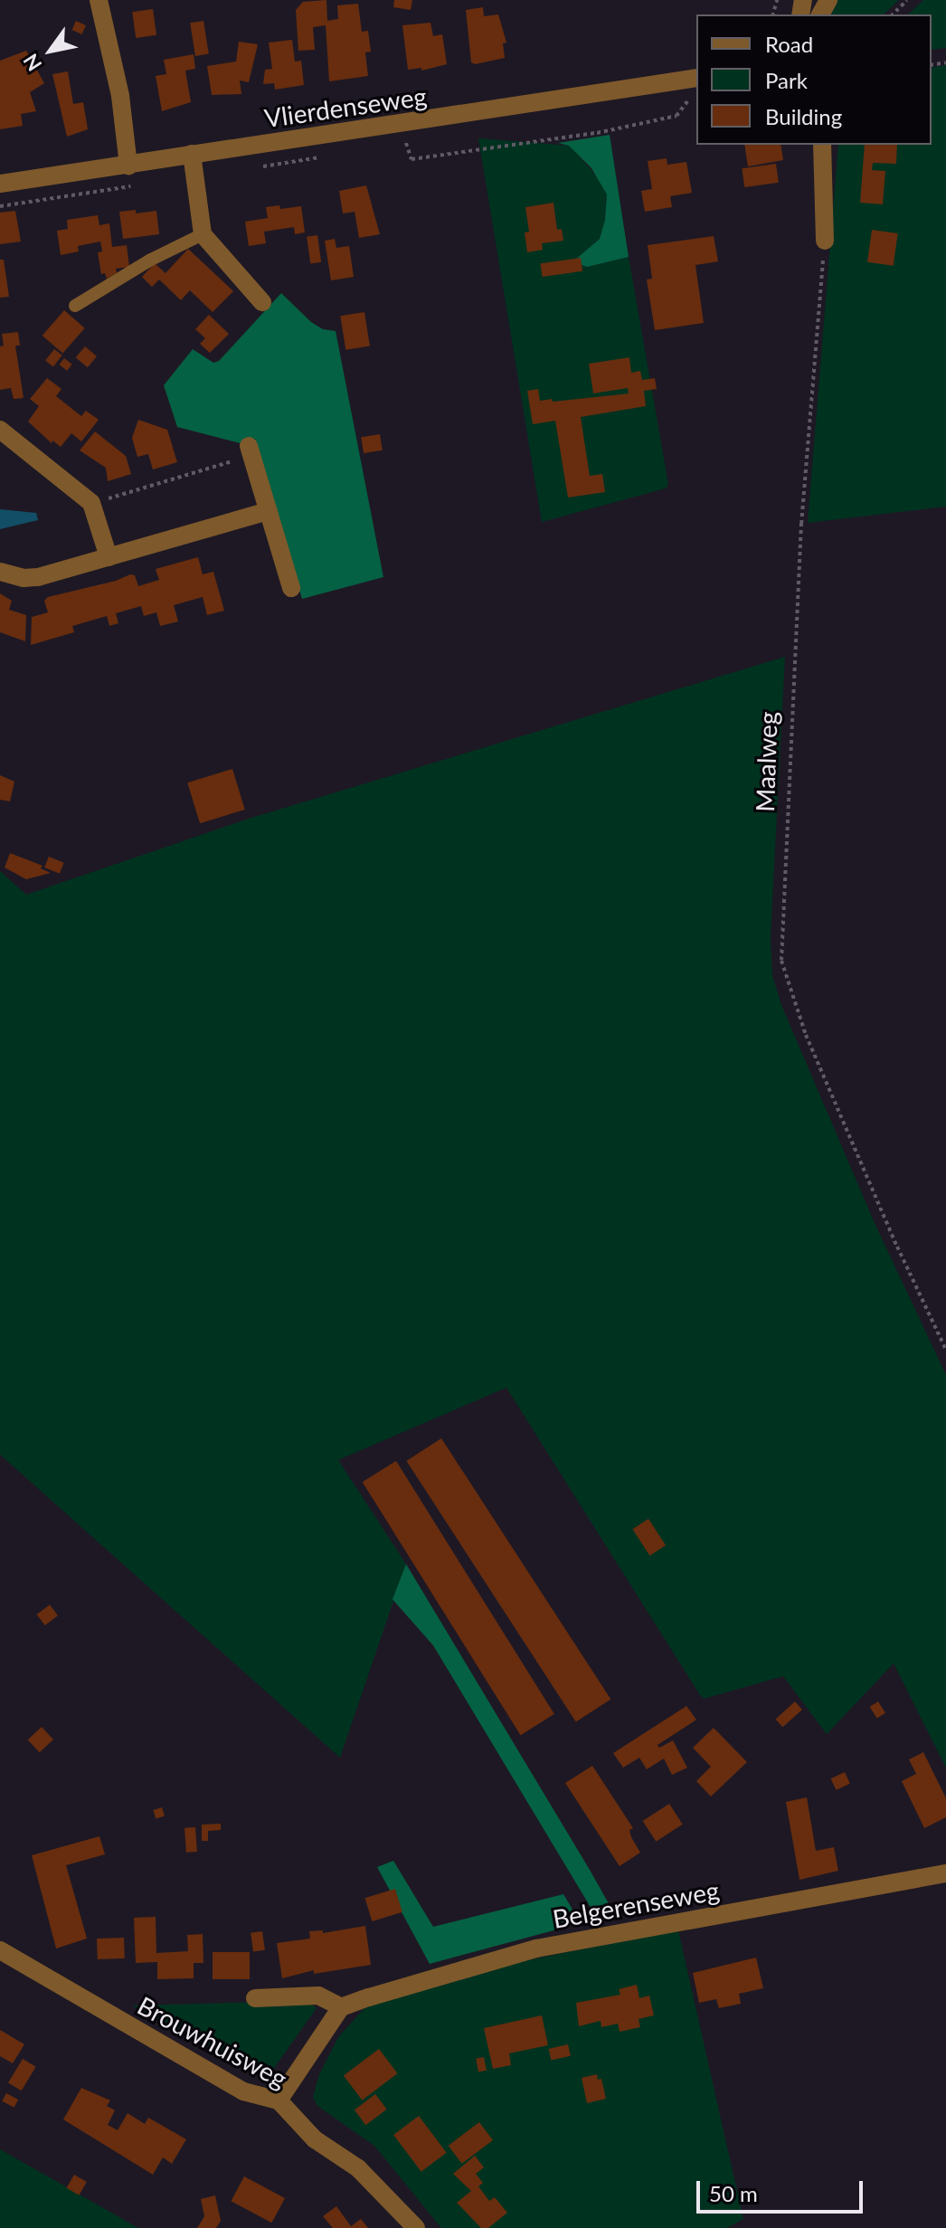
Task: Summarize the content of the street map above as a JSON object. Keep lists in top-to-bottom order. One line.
{"streets":{"street":["Vlierdenseweg","Belgerenseweg","Brouwhuisweg"],"path":["Maalweg"]},"legend":["Road","Park","Building"],"scale_bar":"50 m","north":"bottom left"}
